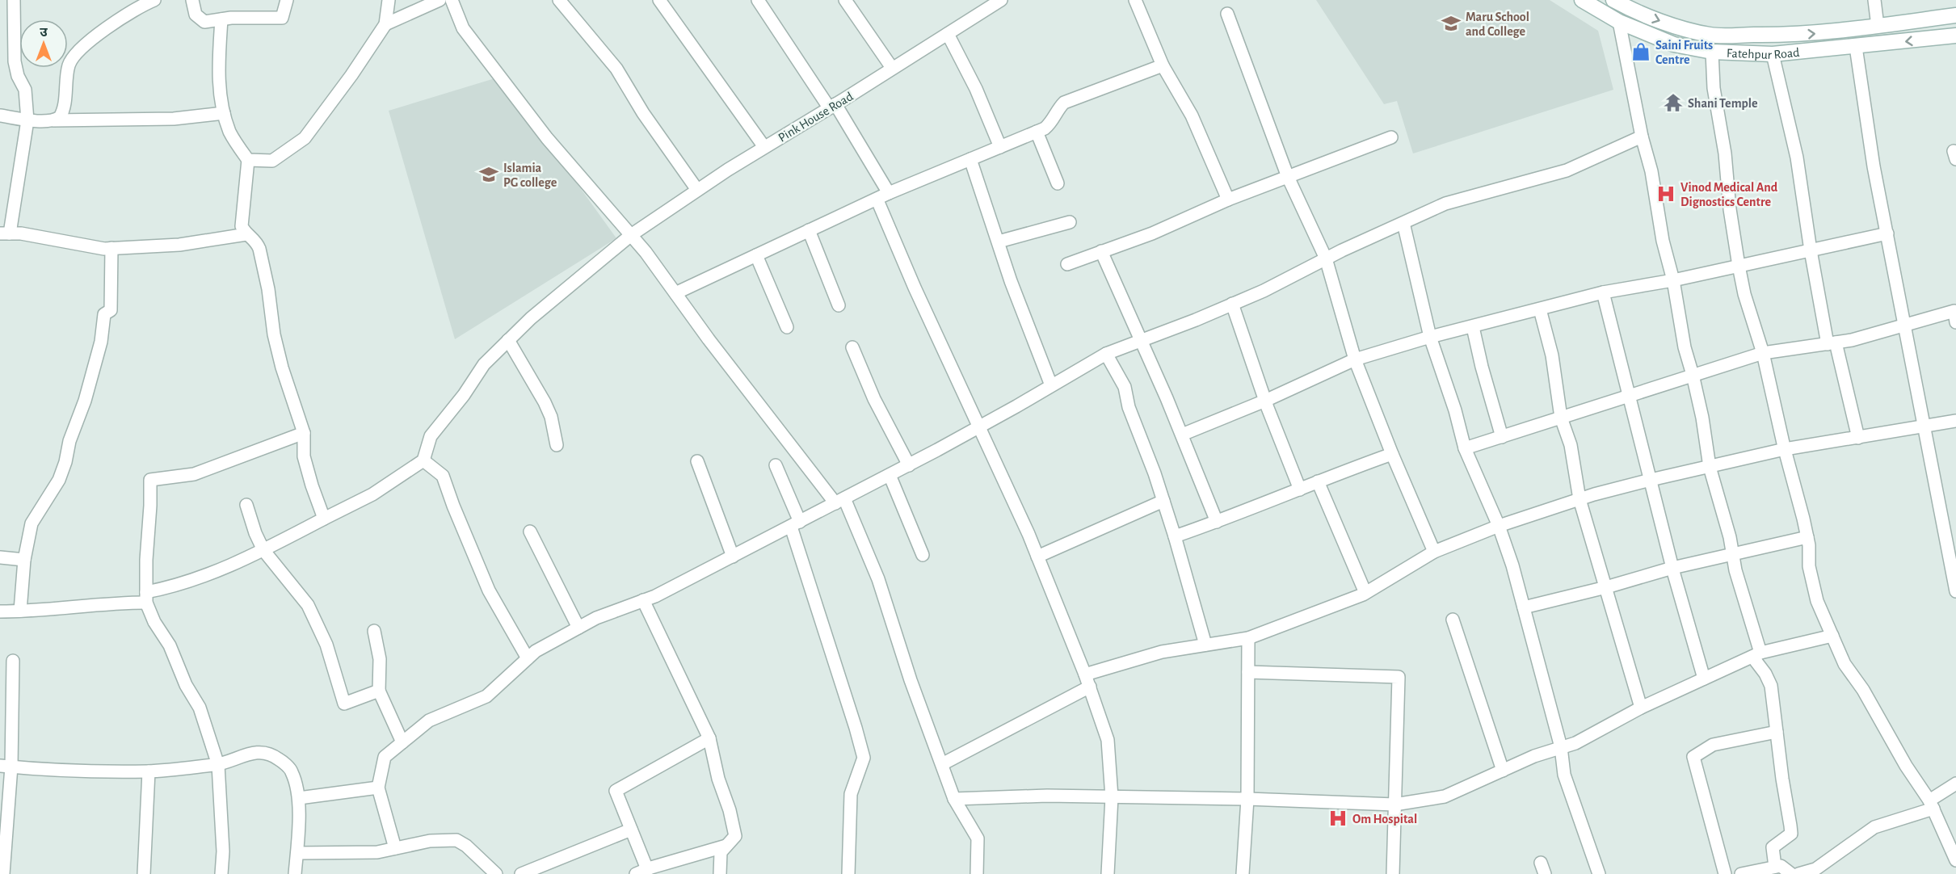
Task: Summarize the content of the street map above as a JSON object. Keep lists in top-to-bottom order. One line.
{"streets":{"street":["Fatehpur Road","Pink House Road"]},"places":{"school or university":["Maru School and College","Islamia PG college"],"shop":["Saini Fruits Centre"],"temple":["Shani Temple"],"hospital":["Vinod Medical And Dignostics Centre","Om Hospital"]},"north":"top"}
